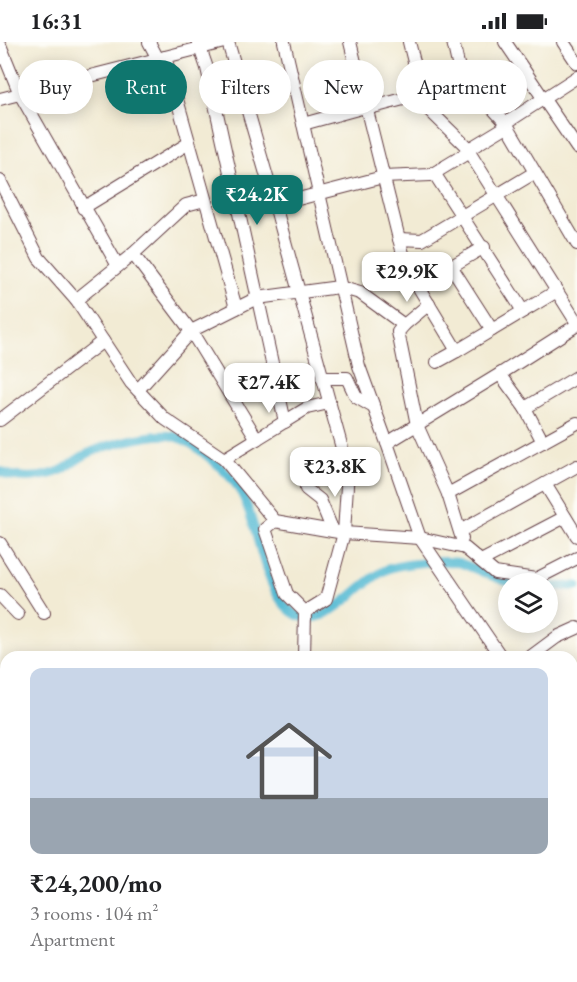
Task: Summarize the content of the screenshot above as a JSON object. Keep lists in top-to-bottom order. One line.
{"page":{"status":"16:31","chip":["Buy","Rent","Filters","New","Apartment"],"price":["₹24.2K","₹29.9K","₹27.4K","₹23.8K"],"list":[{"name":"₹24,200/mo","note":"3 rooms · 104 m² · Apartment"}]}}
